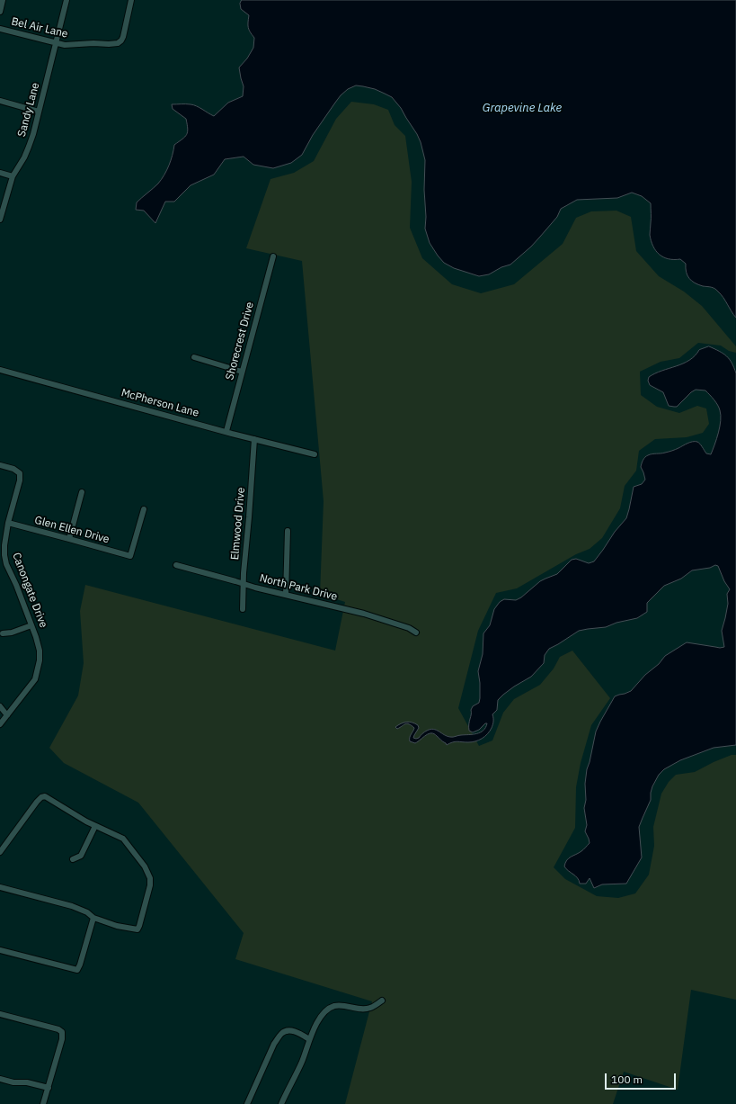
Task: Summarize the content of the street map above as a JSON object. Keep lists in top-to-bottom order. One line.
{"streets":{"street":["Bel Air Lane","Sandy Lane","Shorecrest Drive","McPherson Lane","Elmwood Drive","Glen Ellen Drive","North Park Drive","Canongate Drive"]},"crossings":[["Bel Air Lane","Sandy Lane"],["Shorecrest Drive","McPherson Lane"],["McPherson Lane","Elmwood Drive"],["Elmwood Drive","North Park Drive"],["Glen Ellen Drive","Canongate Drive"]],"water":["Grapevine Lake"],"scale_bar":"100 m"}
